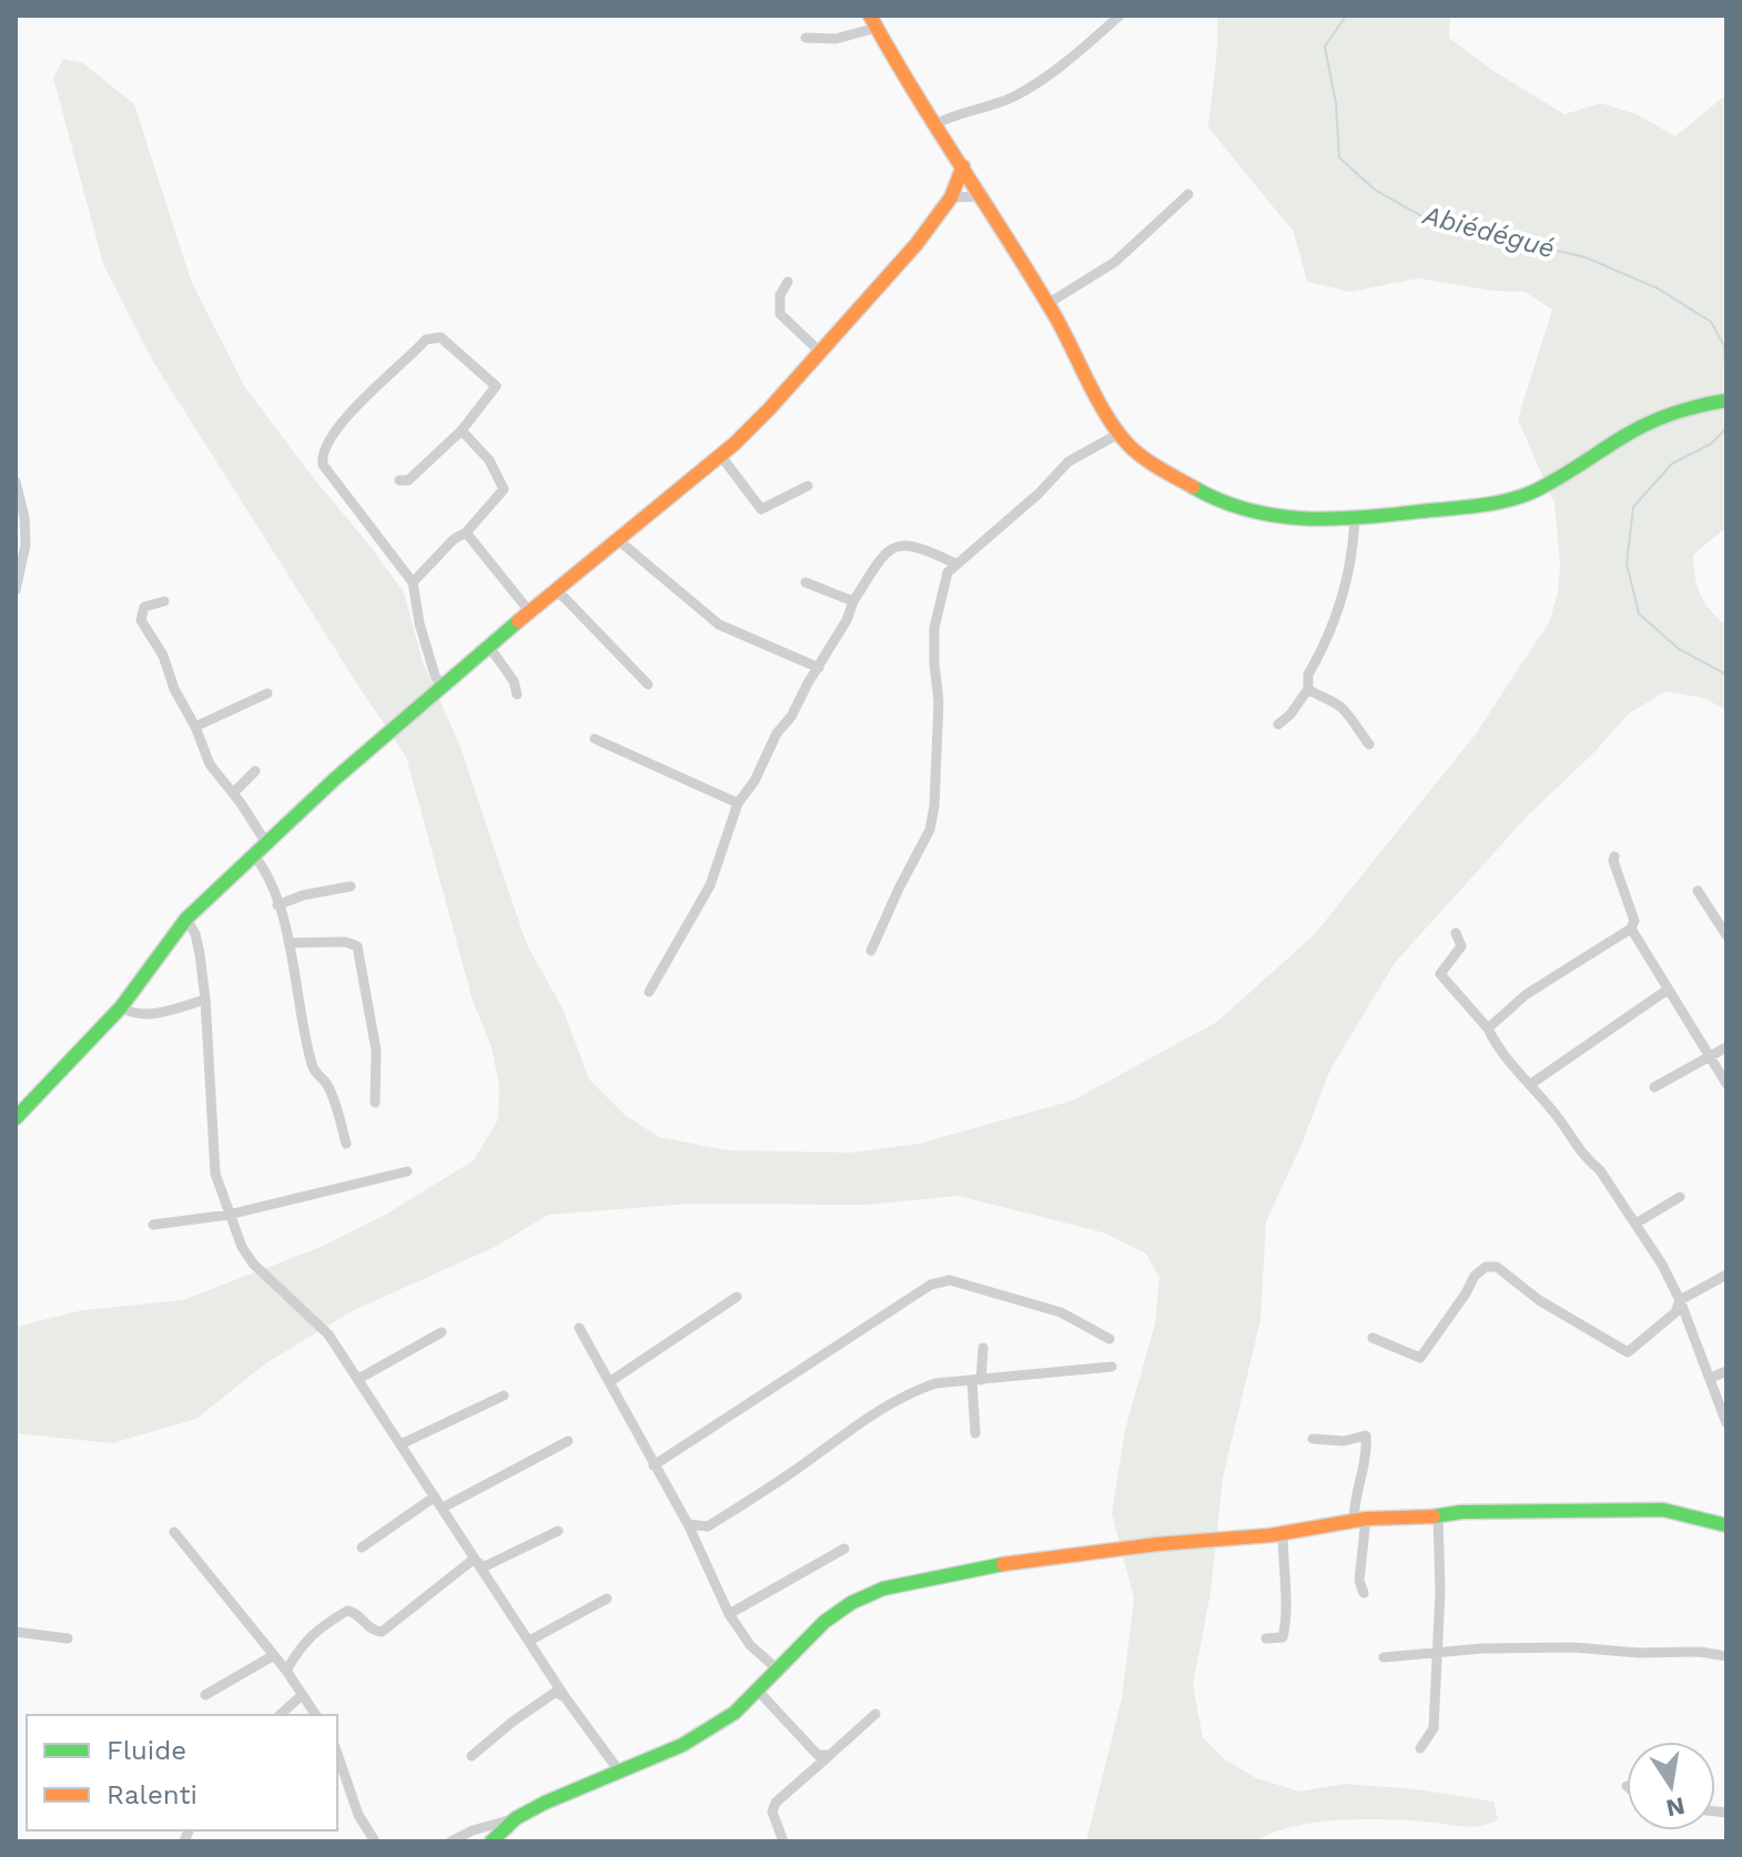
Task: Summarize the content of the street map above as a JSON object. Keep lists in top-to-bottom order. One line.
{"water":["Abiédégué"],"legend":["Fluide","Ralenti"],"north":"bottom"}
